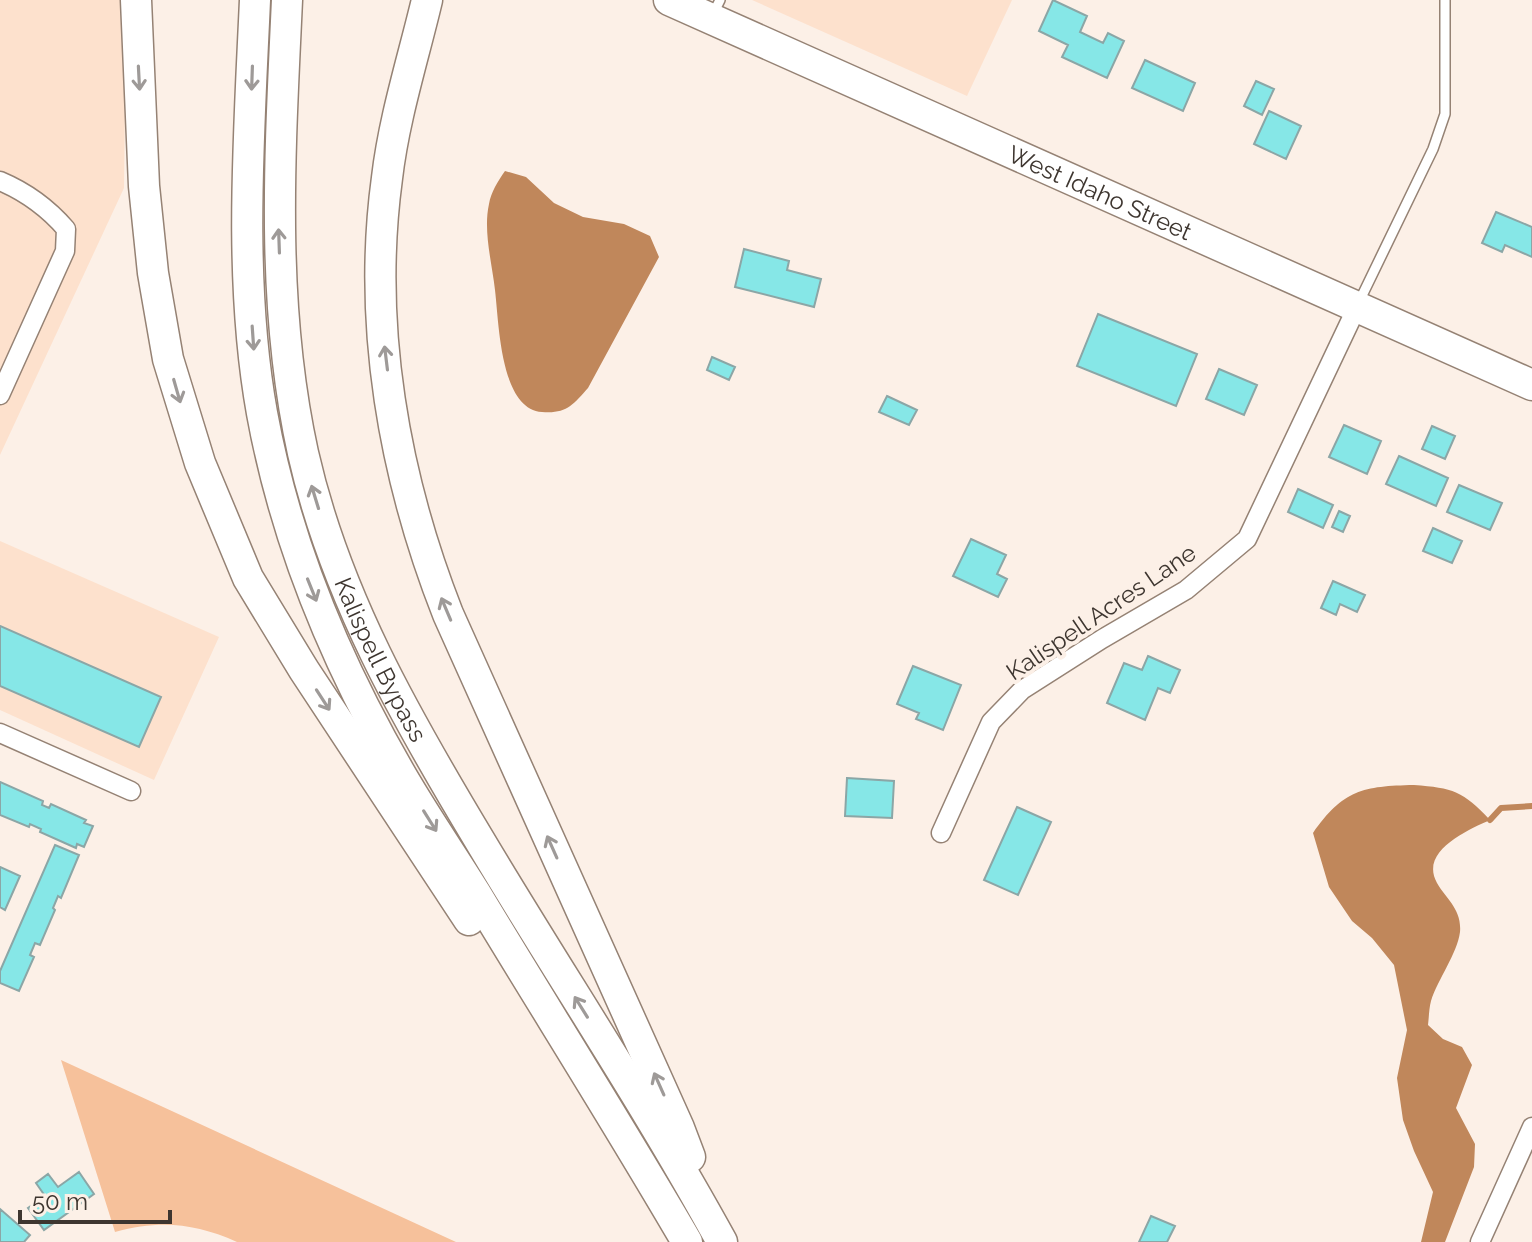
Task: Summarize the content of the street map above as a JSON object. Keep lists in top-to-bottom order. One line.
{"streets":{"highway":["West Idaho Street","Kalispell Bypass"],"street":["Kalispell Acres Lane"]},"crossings":[["West Idaho Street","Kalispell Acres Lane"]],"scale_bar":"50 m"}
